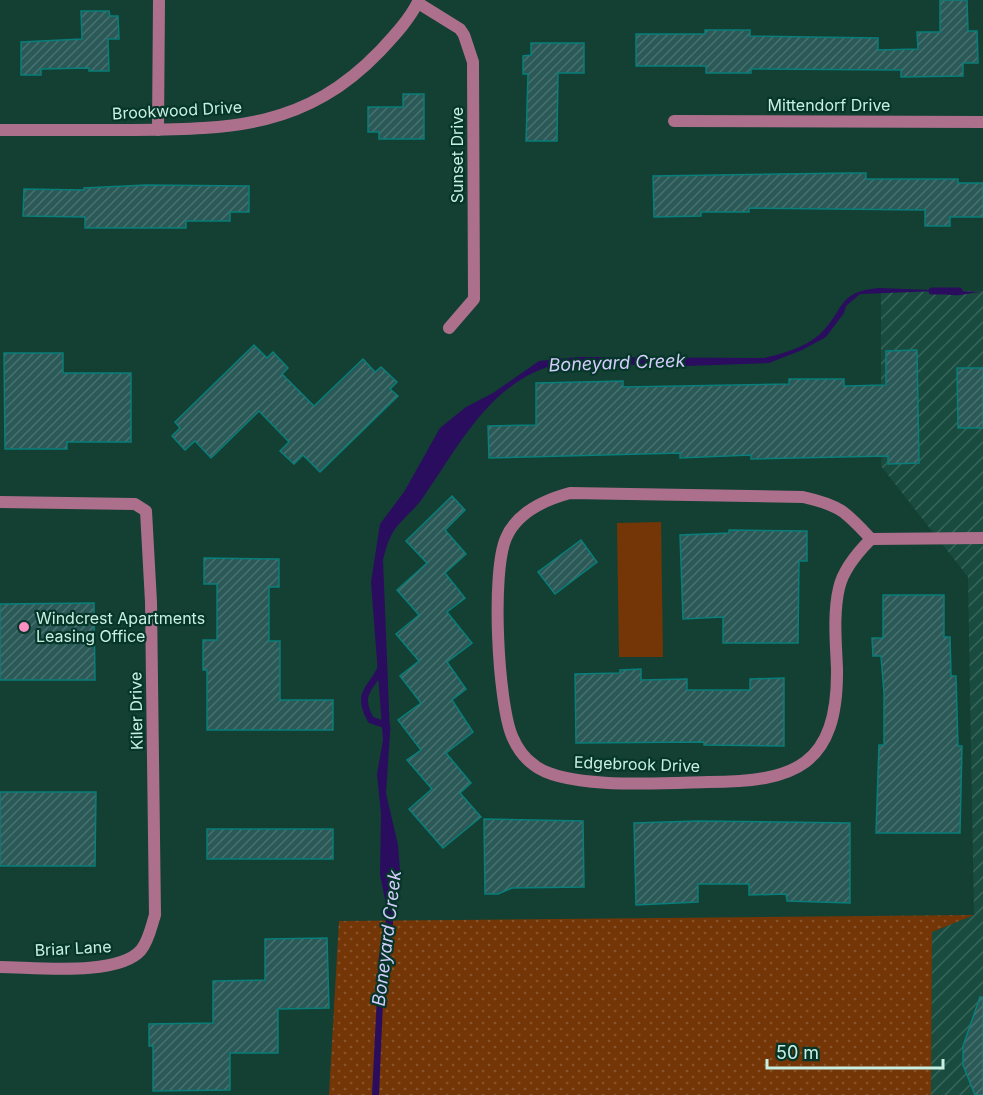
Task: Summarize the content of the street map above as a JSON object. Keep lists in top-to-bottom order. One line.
{"streets":{"street":["Mittendorf Drive","Brookwood Drive","Sunset Drive","Kiler Drive","Edgebrook Drive","Briar Lane"]},"crossings":[["Brookwood Drive","Sunset Drive"],["Kiler Drive","Briar Lane"]],"water":["Boneyard Creek"],"places":["Windcrest Apartments Leasing Office"],"scale_bar":"50 m"}
